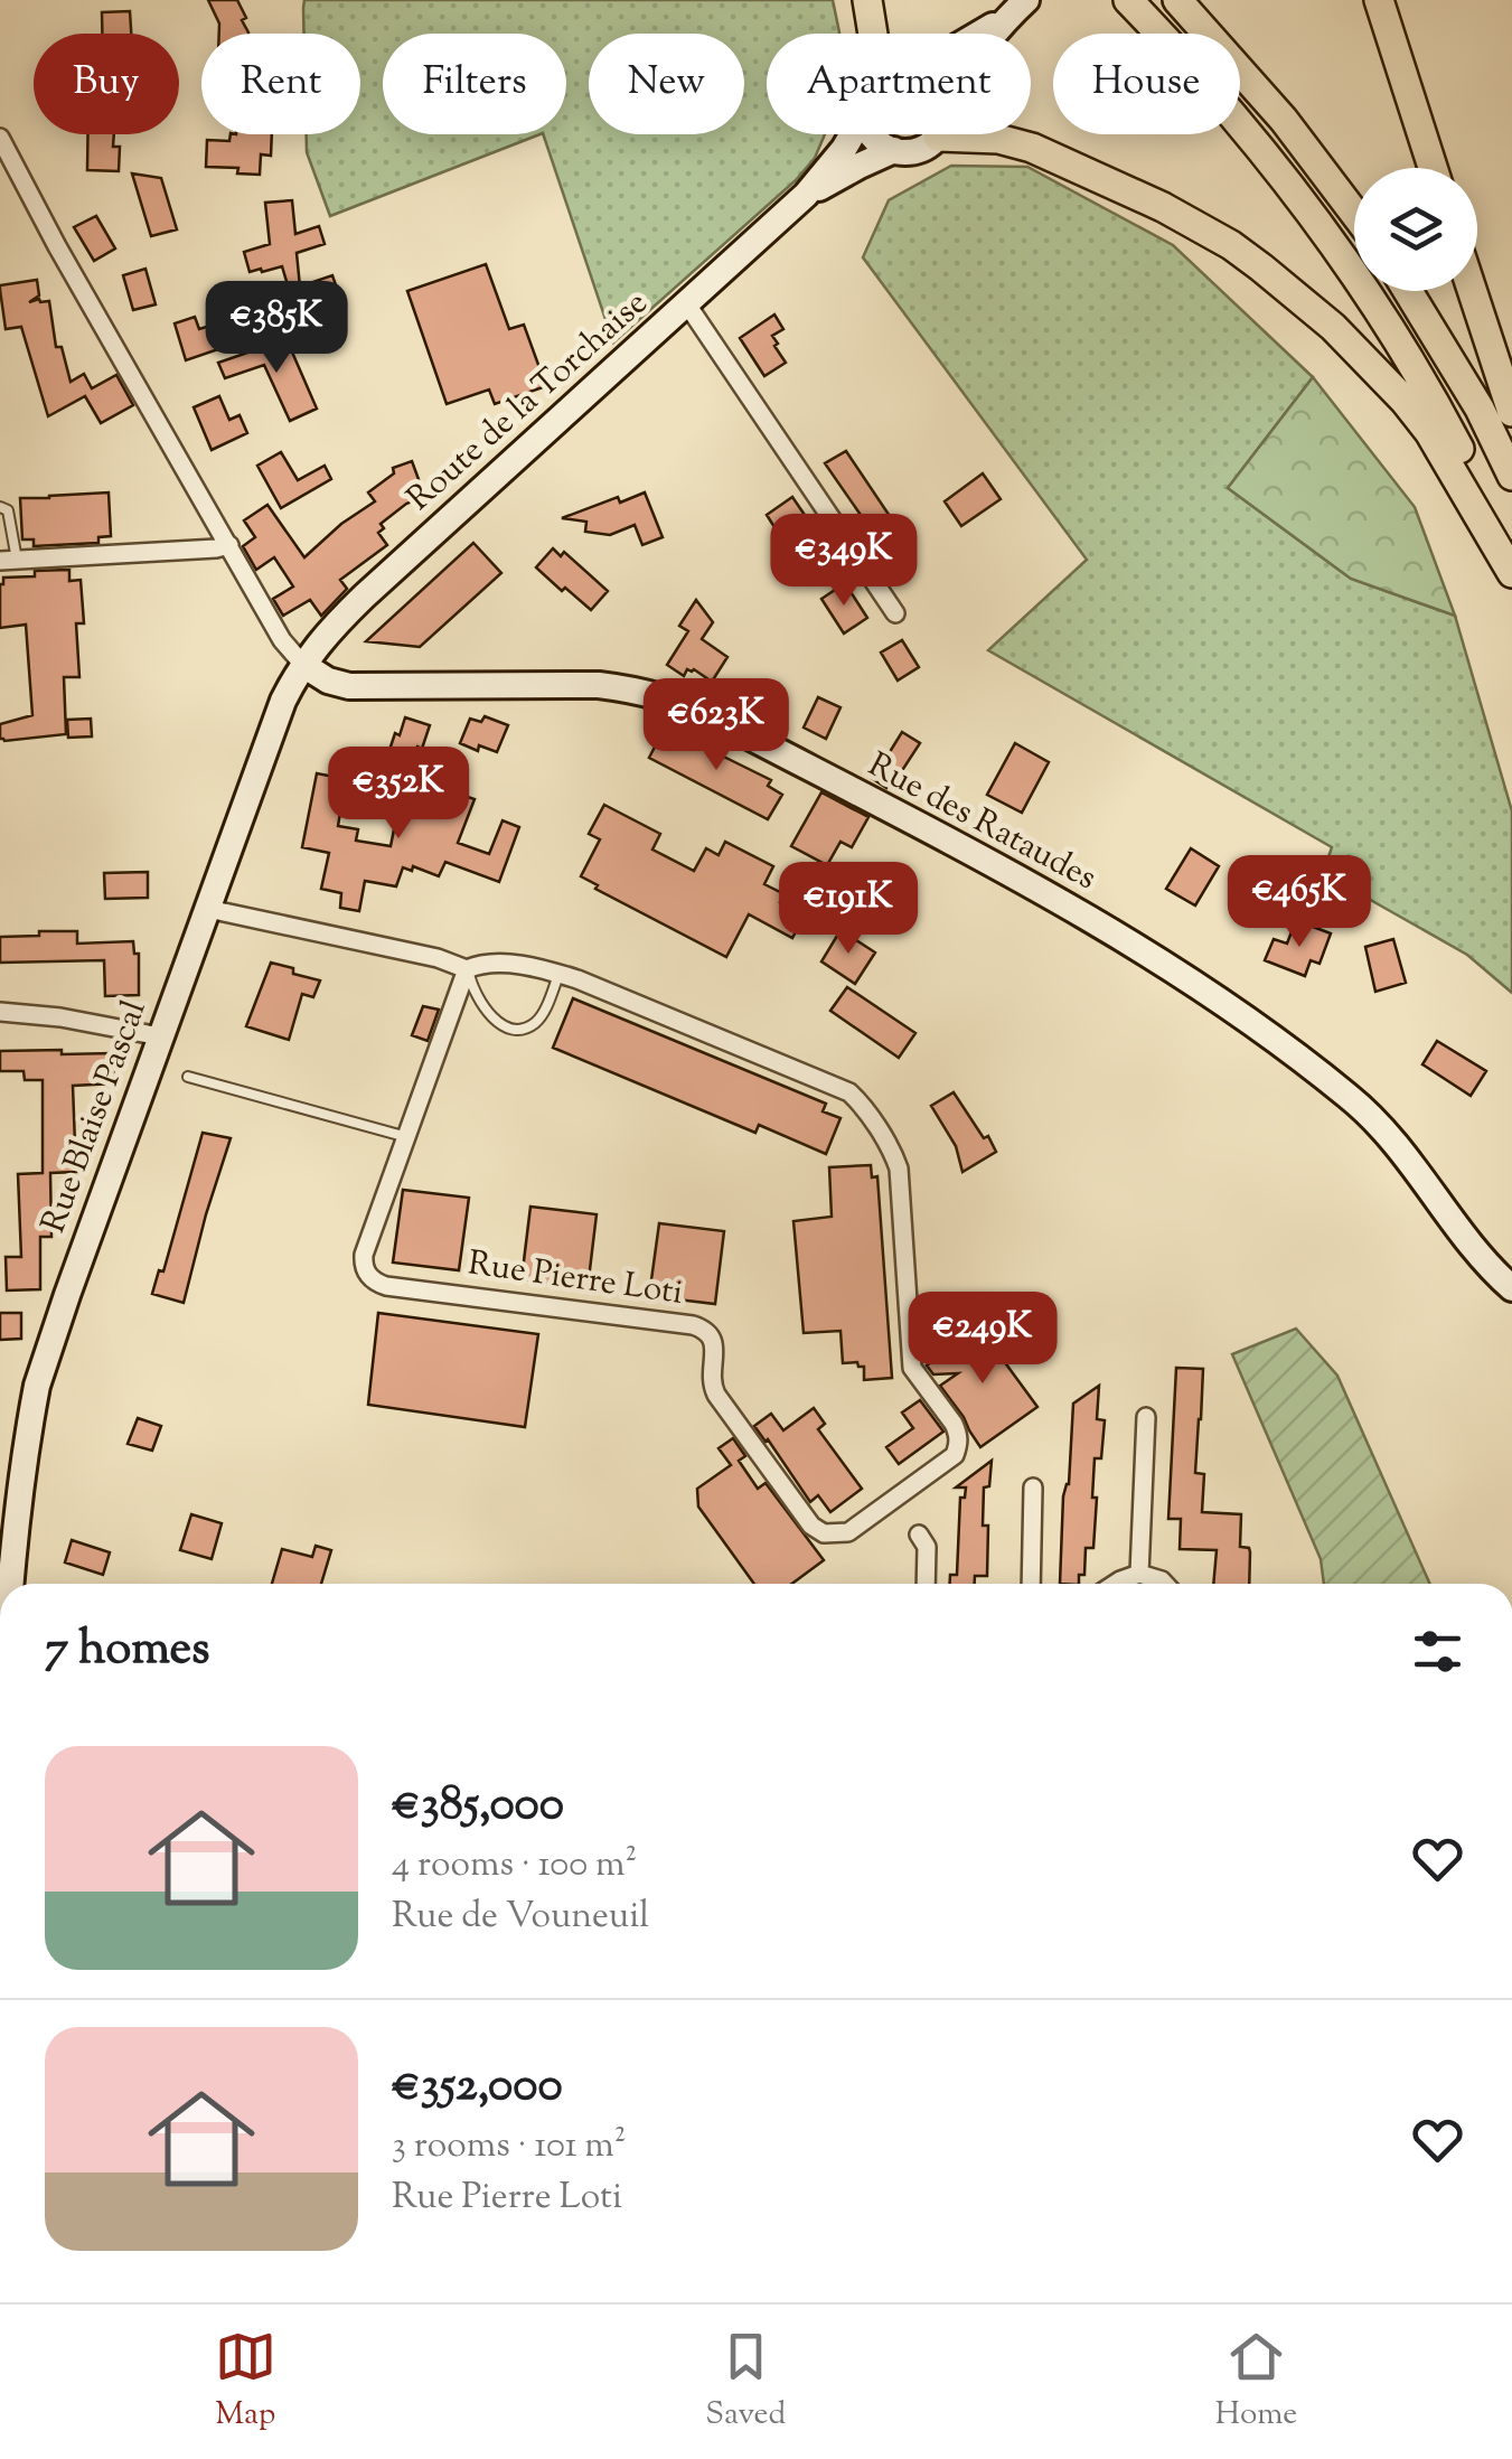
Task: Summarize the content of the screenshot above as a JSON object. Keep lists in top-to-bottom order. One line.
{"streets":{"street":["Route de la Torchaise","Rue des Rataudes","Rue Blaise Pascal","Rue Pierre Loti"]},"crossings":[["Route de la Torchaise","Rue des Rataudes"],["Route de la Torchaise","Rue Blaise Pascal"],["Rue des Rataudes","Rue Blaise Pascal"],["Rue Blaise Pascal","Rue Pierre Loti"]],"page":{"chip":["Buy","Rent","Filters","New","Apartment","House"],"price":["€385K","€349K","€623K","€352K","€465K","€191K","€249K"],"heading":"7 homes","list":[{"name":"€385,000","note":"4 rooms · 100 m² · Rue de Vouneuil"},{"name":"€352,000","note":"3 rooms · 101 m² · Rue Pierre Loti"}],"tabs":["Map","Saved","Home"]}}
